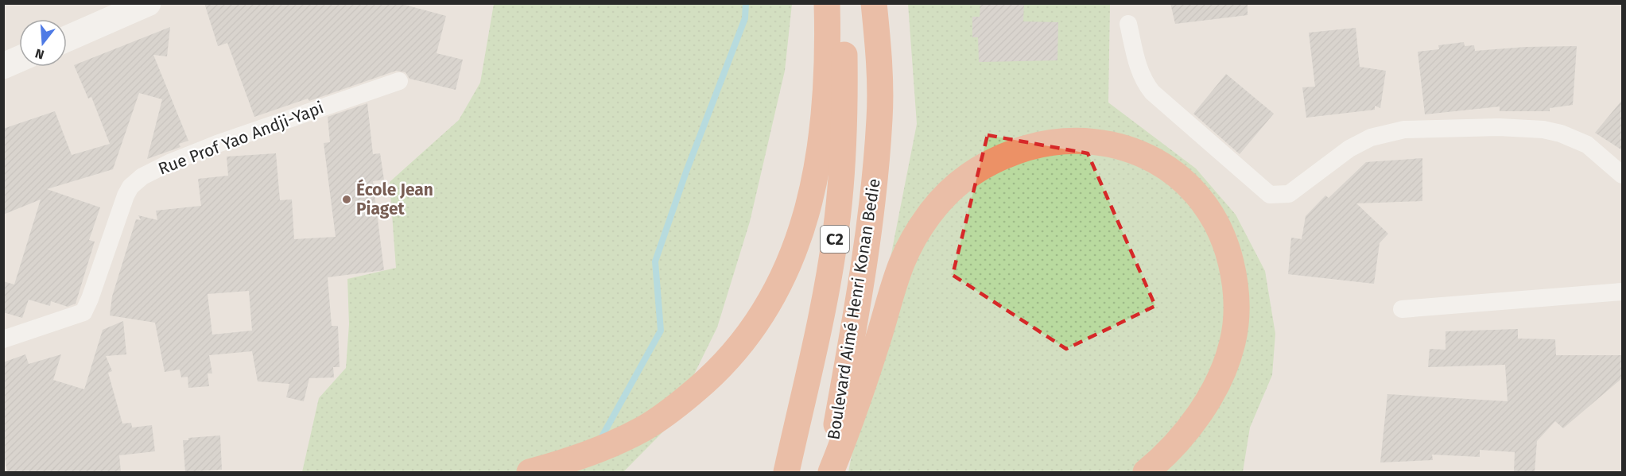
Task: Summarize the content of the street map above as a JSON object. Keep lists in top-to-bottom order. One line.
{"streets":{"highway":["C2","Boulevard Aimé Henri Konan Bedie"],"street":["Rue Prof Yao Andji-Yapi"]},"places":["École Jean Piaget"],"north":"bottom"}
